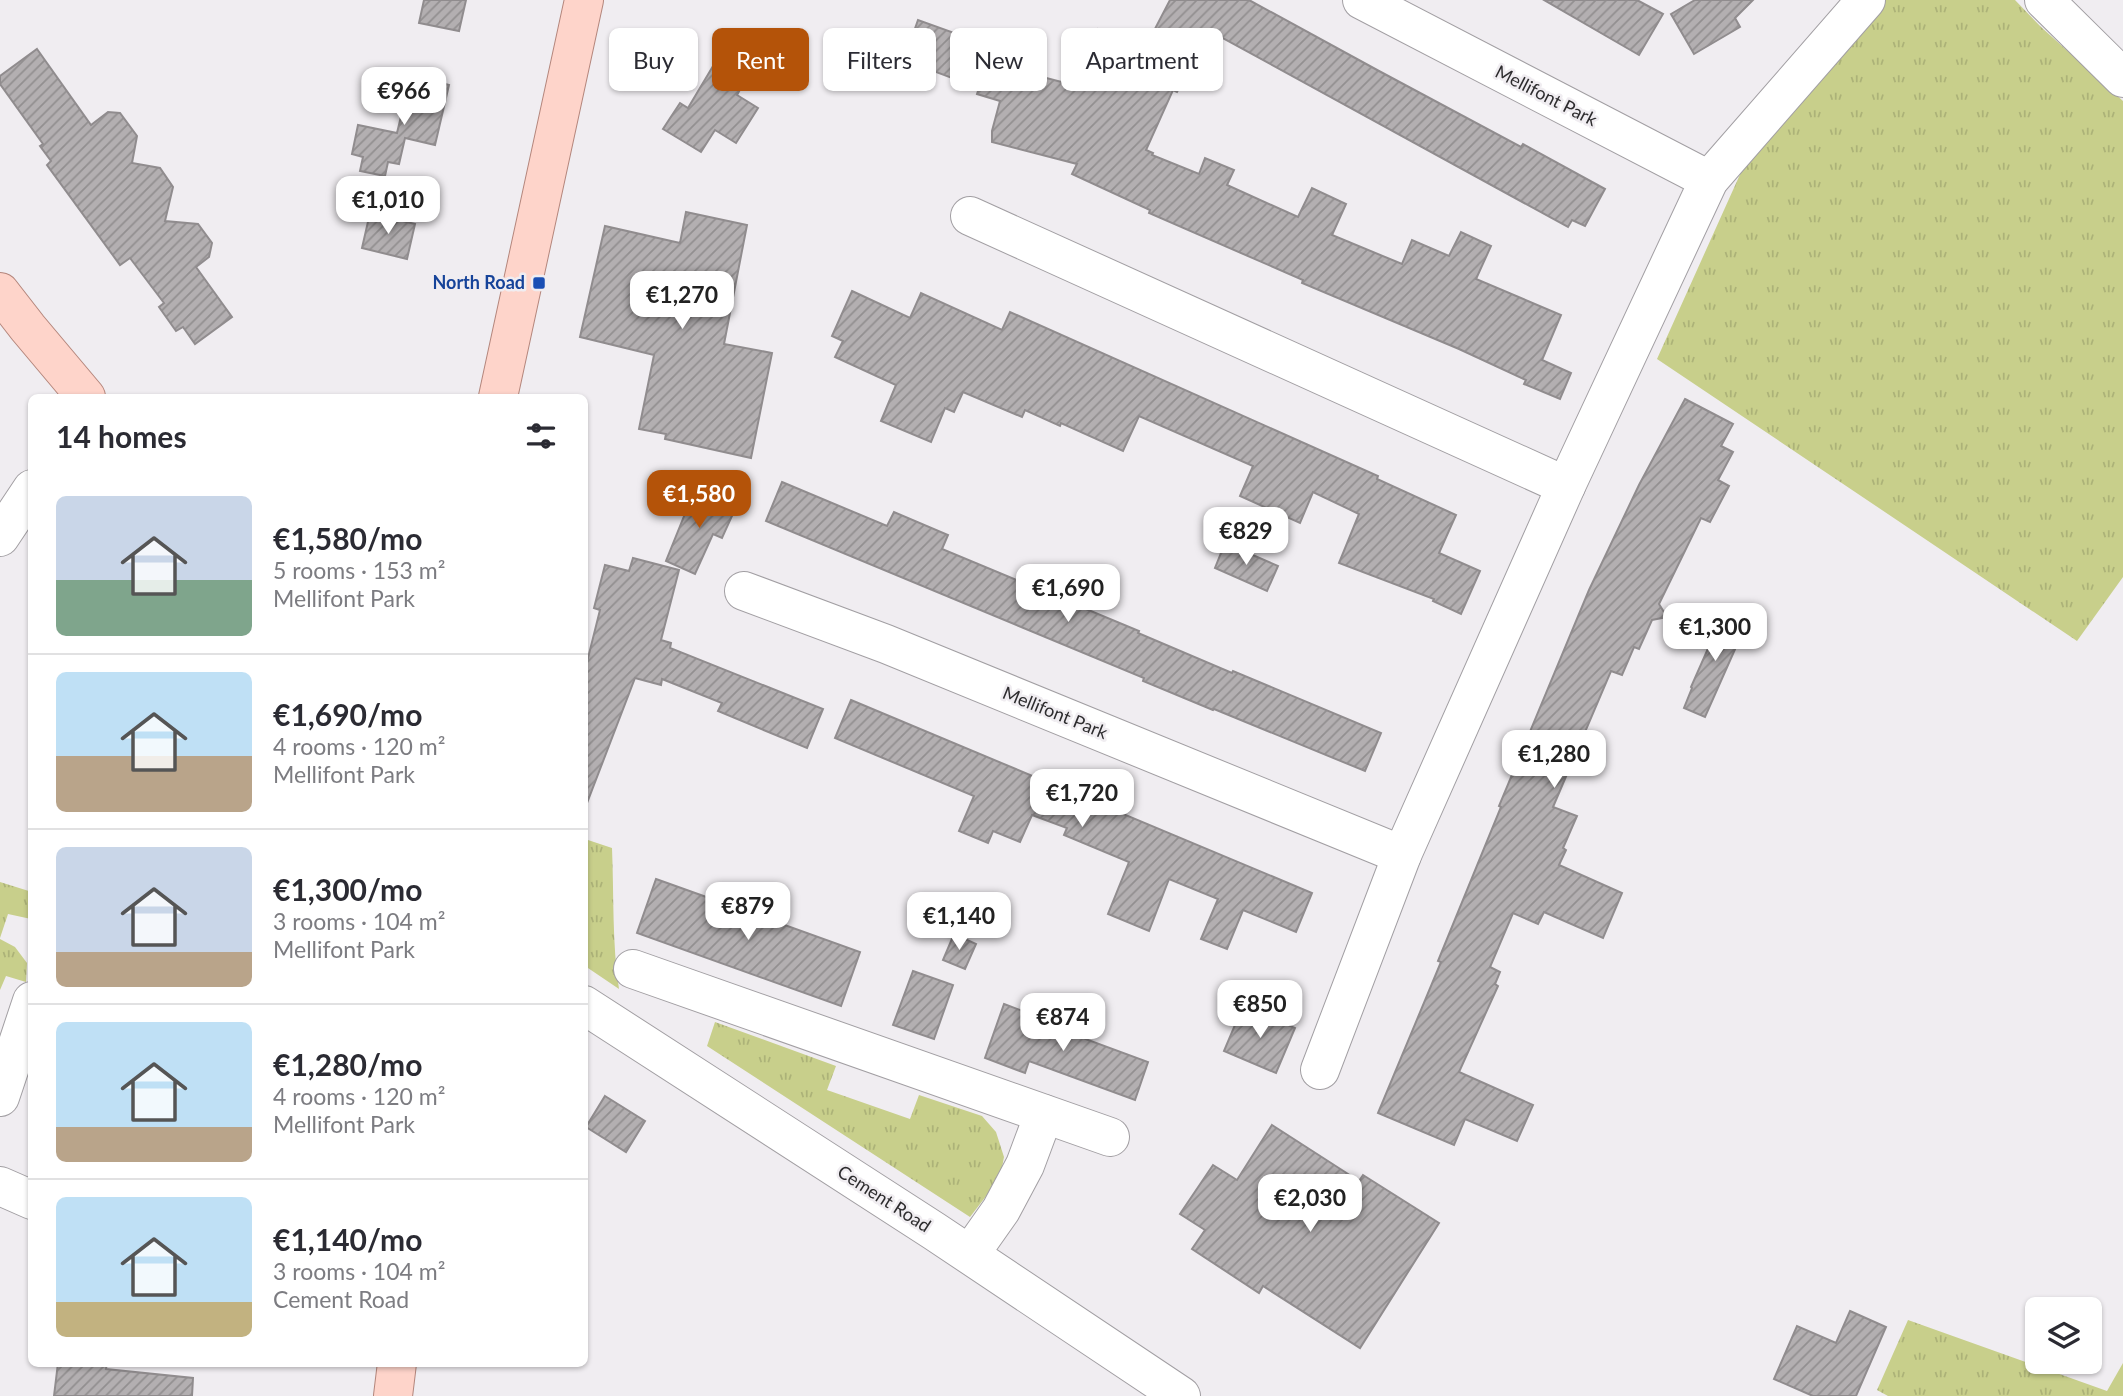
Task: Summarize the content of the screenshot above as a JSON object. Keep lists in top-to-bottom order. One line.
{"streets":{"street":["Mellifont Park","Cement Road"]},"places":{"transit":["North Road"]},"page":{"chip":["Buy","Rent","Filters","New","Apartment"],"price":["€966","€1,010","€1,270","€1,580","€829","€1,690","€1,300","€1,280","€1,720","€879","€1,140","€850","€874","€2,030"],"heading":"14 homes","list":[{"name":"€1,580/mo","note":"5 rooms · 153 m² · Mellifont Park"},{"name":"€1,690/mo","note":"4 rooms · 120 m² · Mellifont Park"},{"name":"€1,300/mo","note":"3 rooms · 104 m² · Mellifont Park"},{"name":"€1,280/mo","note":"4 rooms · 120 m² · Mellifont Park"},{"name":"€1,140/mo","note":"3 rooms · 104 m² · Cement Road"}]}}
